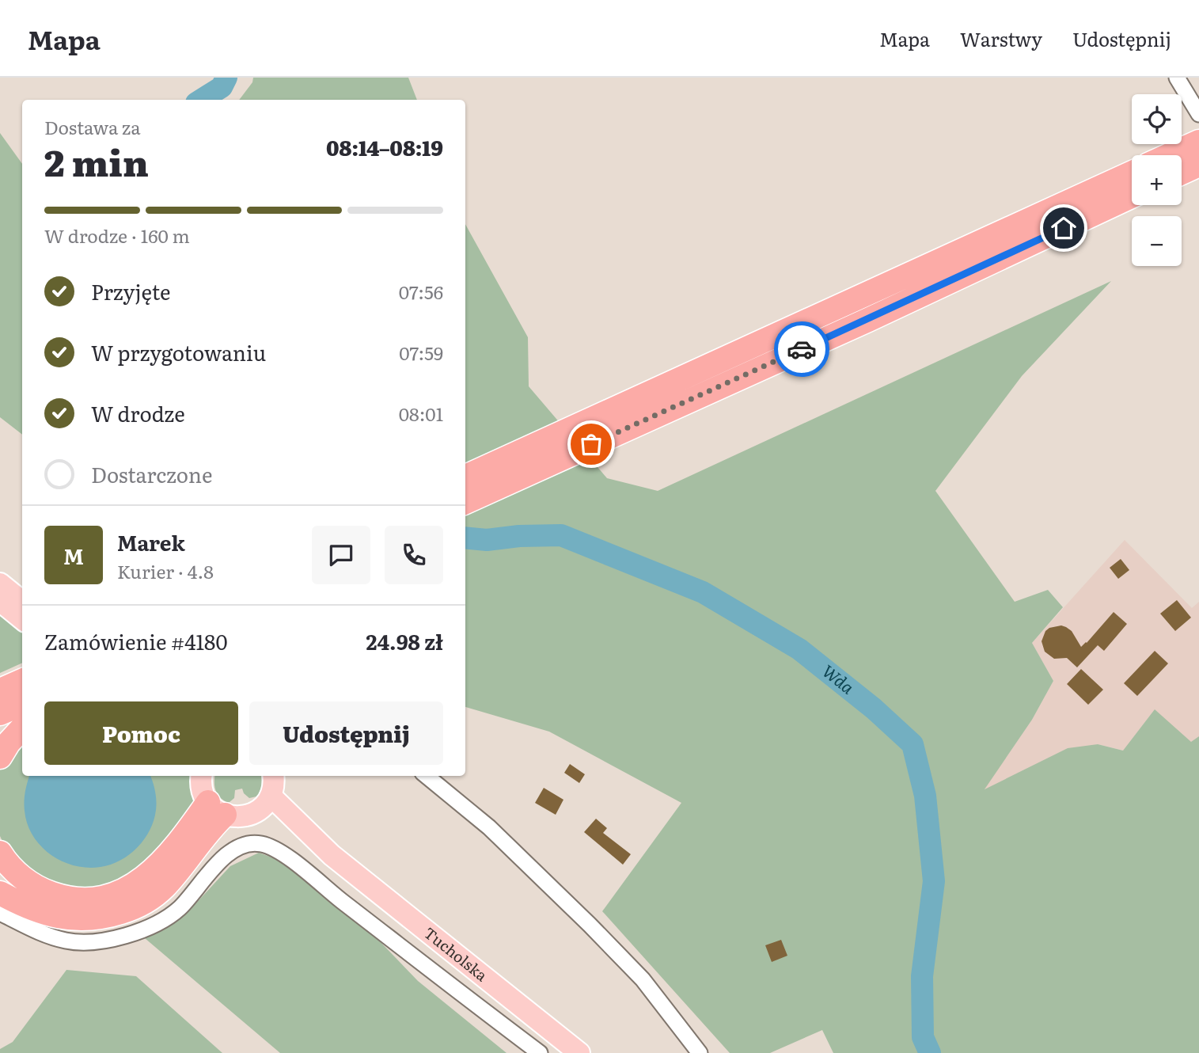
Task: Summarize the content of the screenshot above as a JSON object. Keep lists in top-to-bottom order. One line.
{"streets":{"main road":["Tucholska"]},"water":["Wda"],"page":{"header":"Mapa","nav":["Mapa","Warstwy","Udostępnij"],"map_buttons":["+","−"],"heading":["2 min","Dostawa za","08:14–08:19"],"panel":["Marek","Kurier · 4.8","Zamówienie #4180","24.98 zł"],"bar":"W drodze · 160 m","list":[["Przyjęte","07:56"],["W przygotowaniu","07:59"],["W drodze","08:01"],"Dostarczone"],"round":"M","buttons":["Pomoc","Udostępnij"]}}
